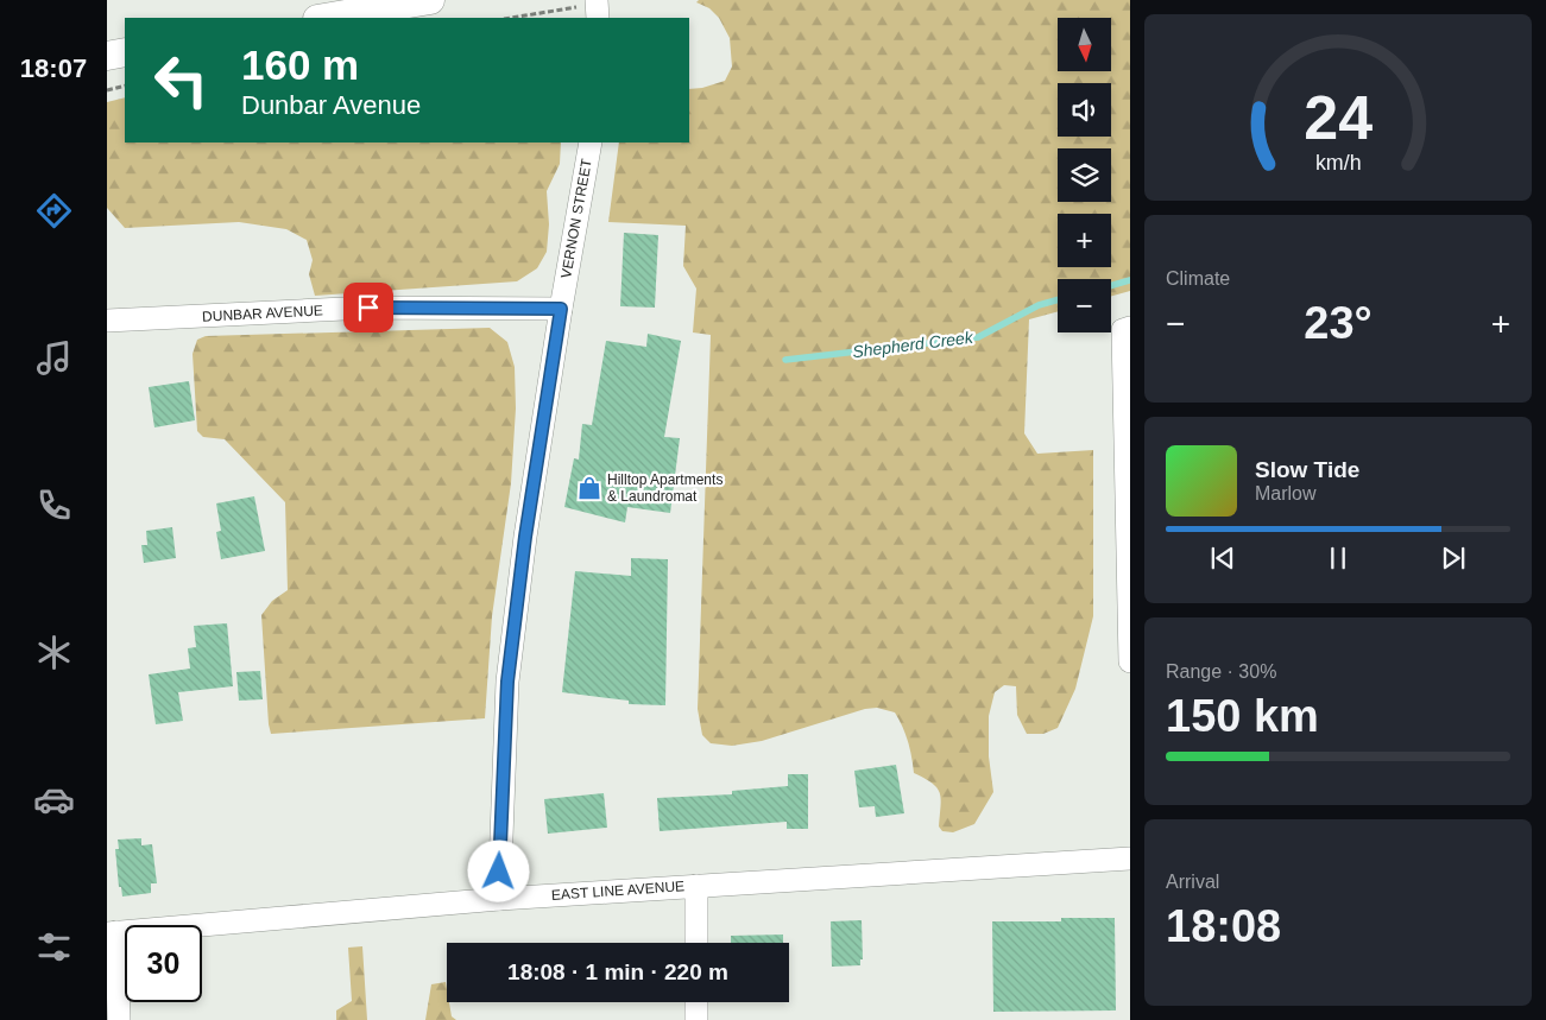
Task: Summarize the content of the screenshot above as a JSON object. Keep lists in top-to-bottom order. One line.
{"streets":{"street":["VERNON STREET","DUNBAR AVENUE","EAST LINE AVENUE"]},"crossings":[["VERNON STREET","DUNBAR AVENUE"],["VERNON STREET","EAST LINE AVENUE"]],"water":["Shepherd Creek"],"places":{"shop":["Hilltop Apartments & Laundromat"]},"north":"bottom","page":{"tabs":"18:07","map_buttons":["+","−"],"turn":["160 m","Dunbar Avenue"],"tile":["Climate",["Range · 30%","150 km"],["Arrival","18:08"]],"heat":["−","23°","+"],"song":["Slow Tide","Marlow"],"limit":"30","trip":"18:08 · 1 min · 220 m","gauge":["24","km/h"]}}
